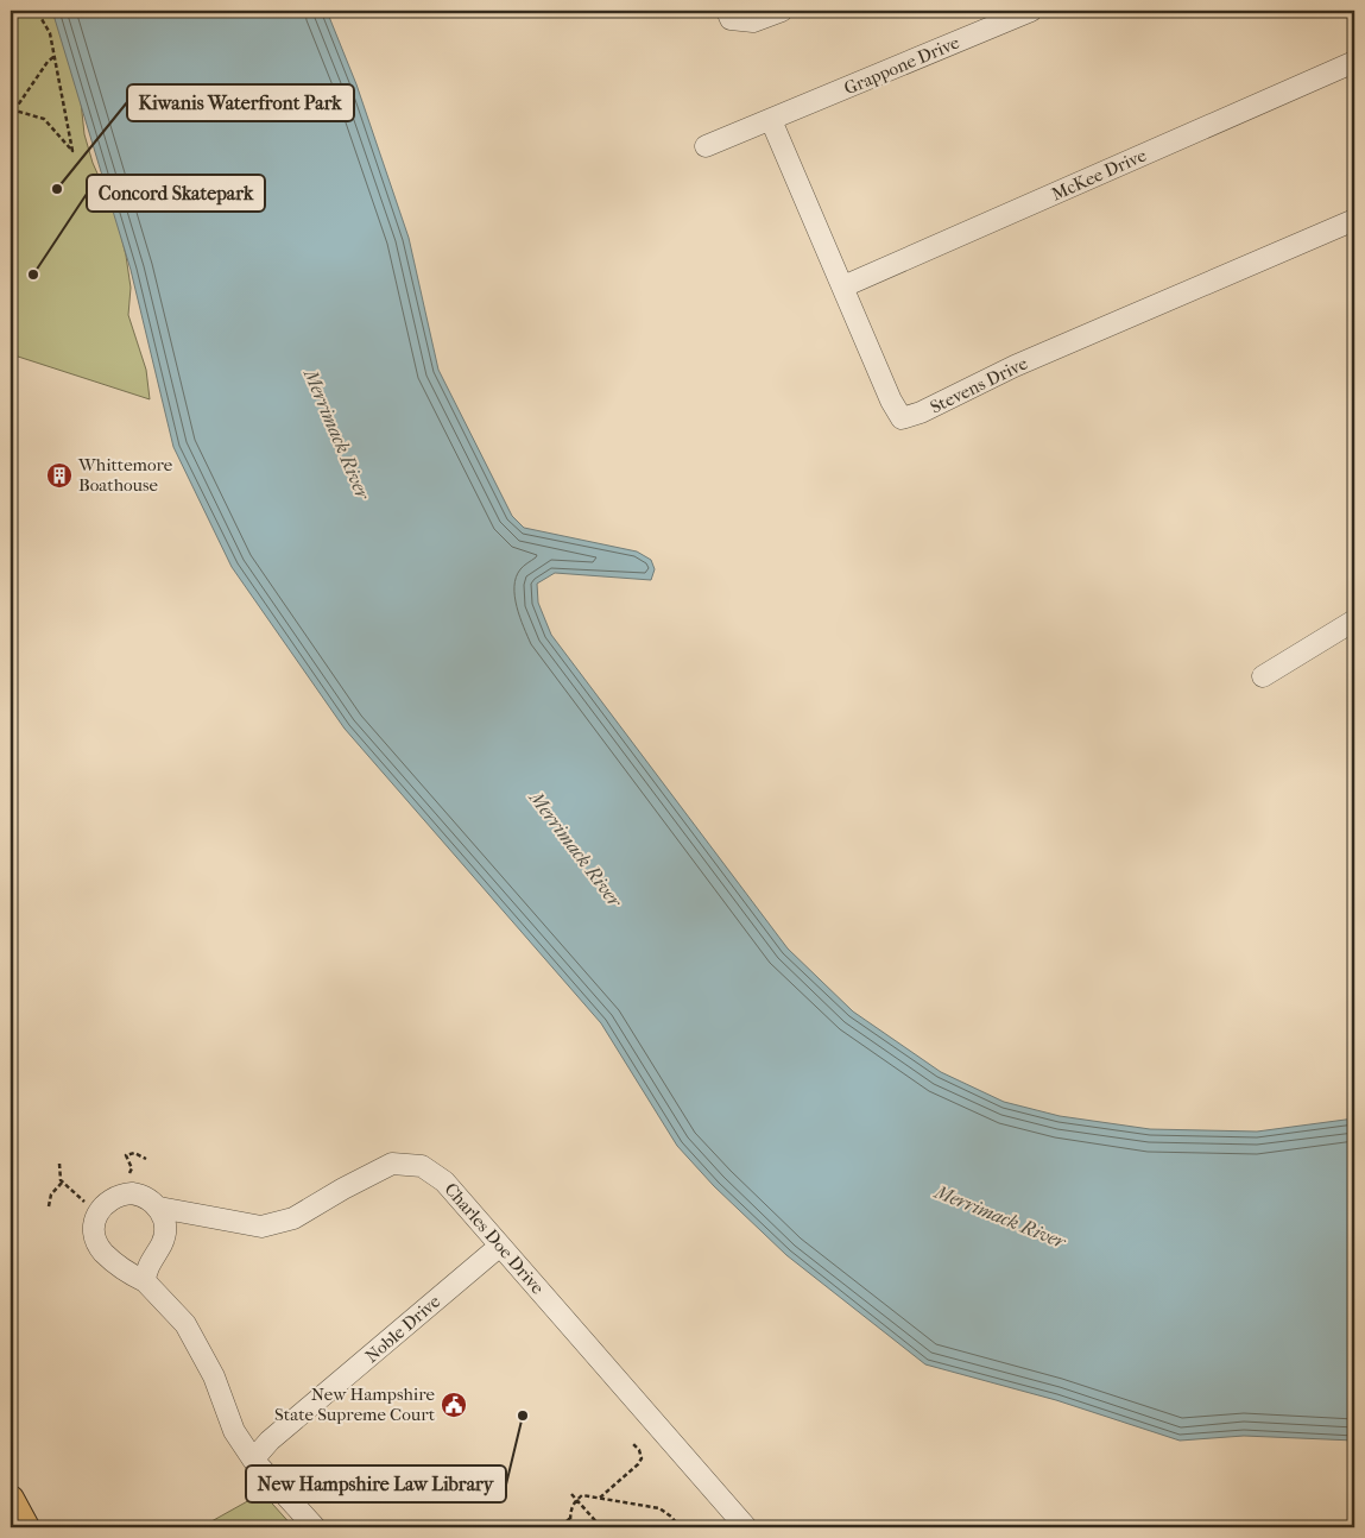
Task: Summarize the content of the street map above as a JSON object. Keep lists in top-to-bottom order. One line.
{"streets":{"street":["Grappone Drive","McKee Drive","Stevens Drive","Charles Doe Drive","Noble Drive"]},"crossings":[["Grappone Drive","Stevens Drive"],["McKee Drive","Stevens Drive"],["Charles Doe Drive","Noble Drive"]],"water":["Merrimack River"],"places":{"other":["Kiwanis Waterfront Park","Concord Skatepark","New Hampshire Law Library"],"building":["Whittemore Boathouse"],"public building":["New Hampshire State Supreme Court"]}}
